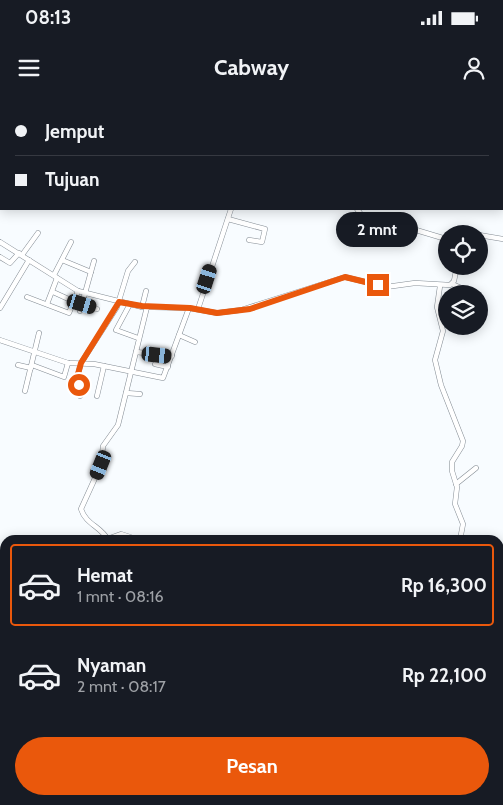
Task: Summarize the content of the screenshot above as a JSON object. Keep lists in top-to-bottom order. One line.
{"page":{"status":"08:13","header":"Cabway","banner":["Jemput","Tujuan"],"bubble":"2 mnt","list":[{"name":"Hemat","note":"1 mnt · 08:16","value":"Rp 16,300"},{"name":"Nyaman","note":"2 mnt · 08:17","value":"Rp 22,100"}],"buttons":"Pesan"}}
